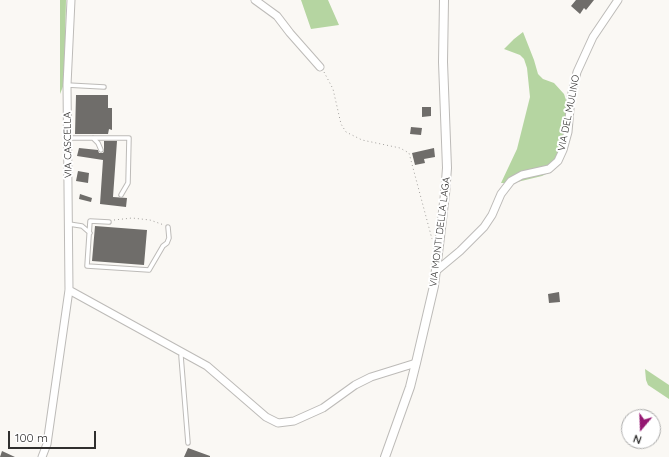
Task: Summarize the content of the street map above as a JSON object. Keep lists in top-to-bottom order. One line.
{"streets":{"street":["VIA DEL MULINO","VIA CASCELLA","VIA MONTI DELLA LAGA"]},"crossings":[["VIA DEL MULINO","VIA MONTI DELLA LAGA"]],"scale_bar":"100 m","north":"bottom"}
